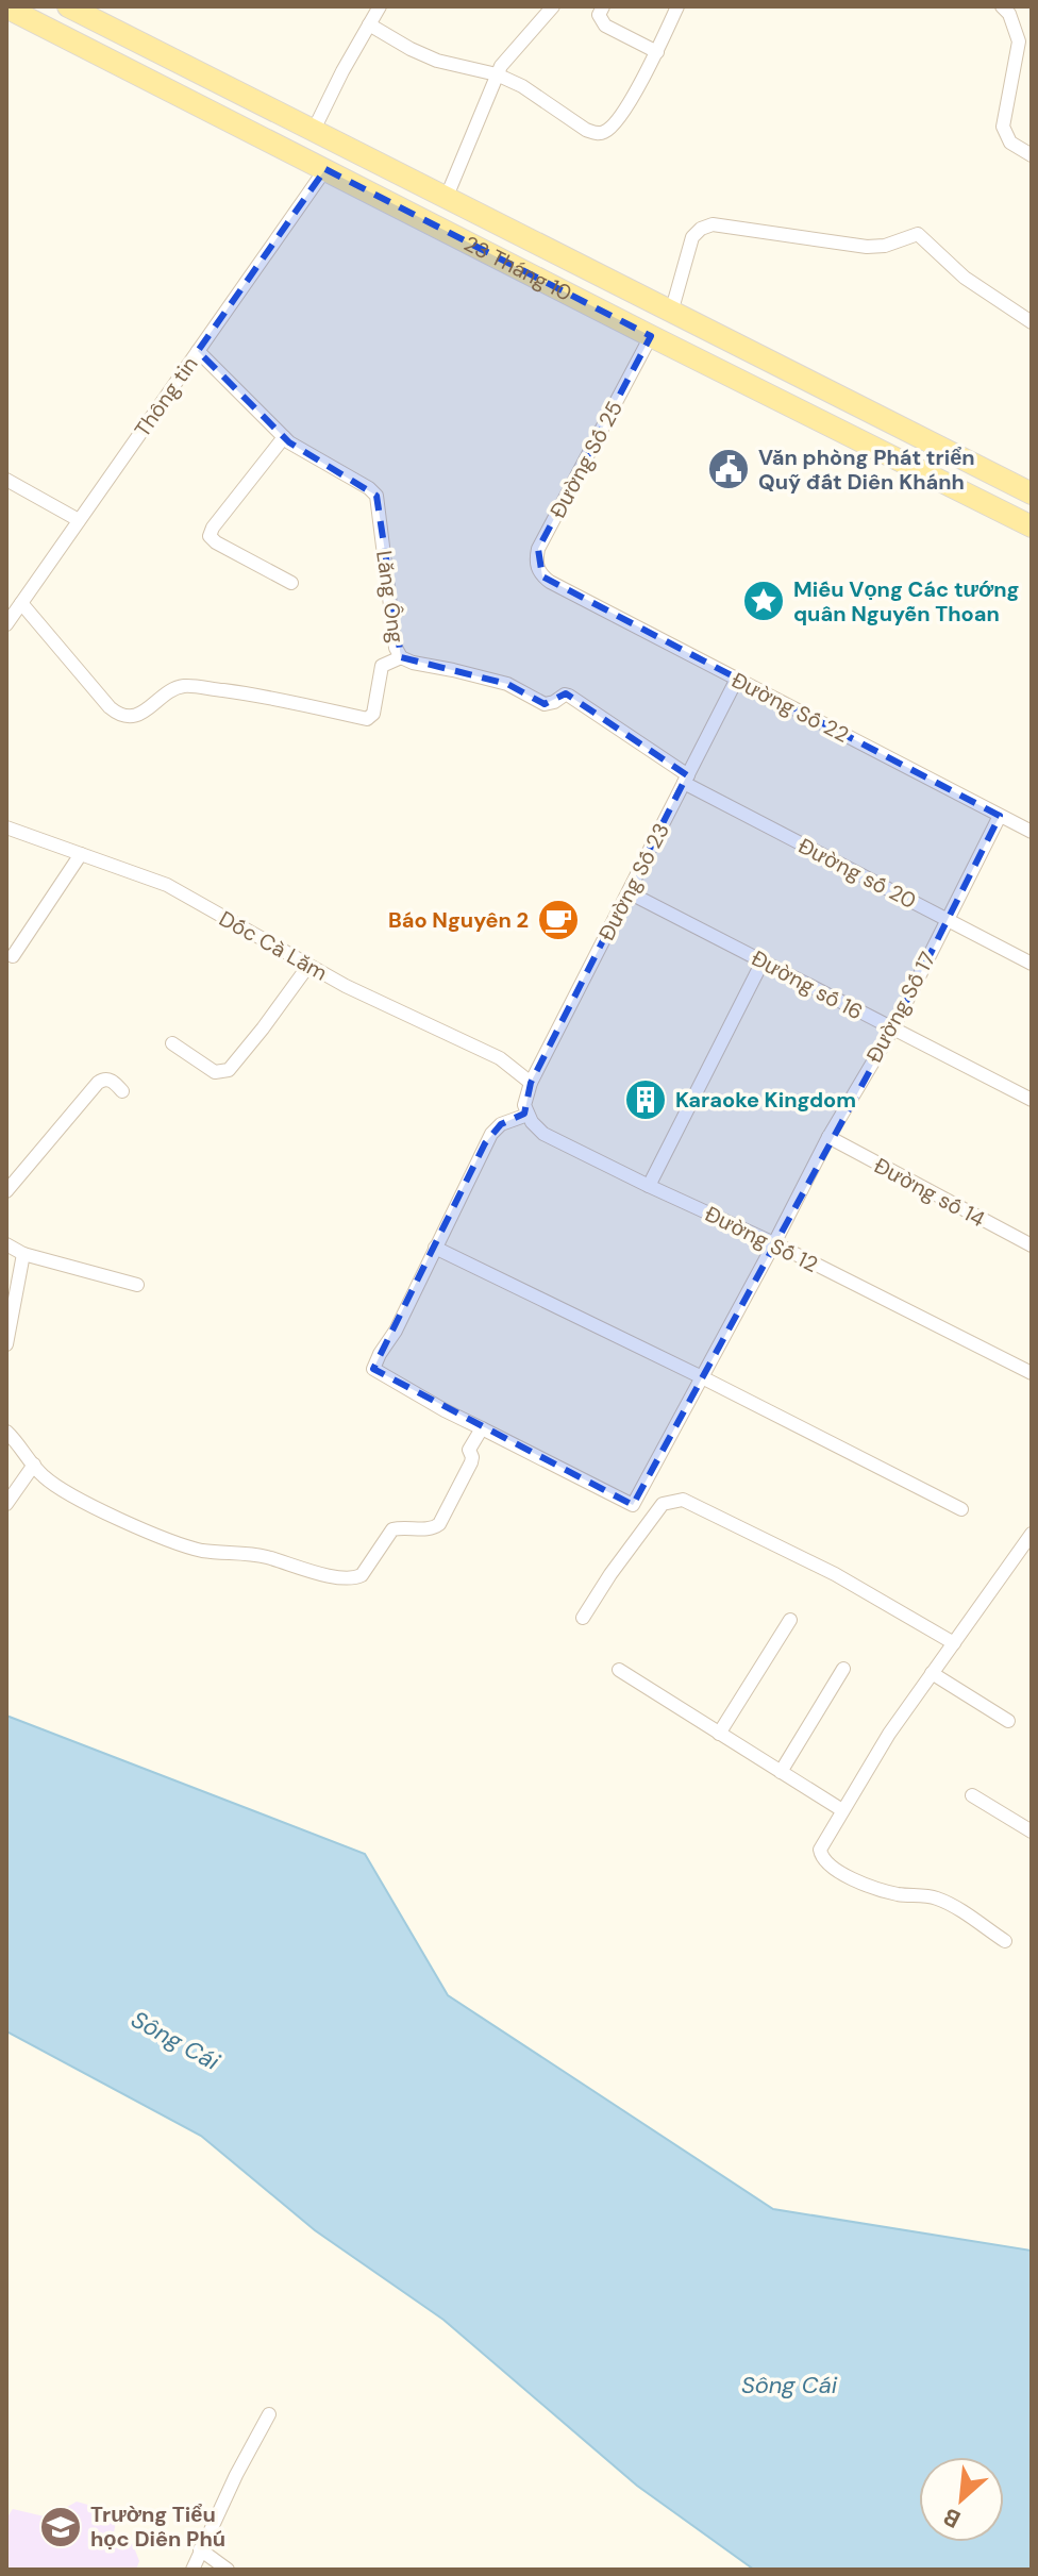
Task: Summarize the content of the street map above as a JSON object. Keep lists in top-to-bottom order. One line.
{"streets":{"main road":["23 Tháng 10"],"street":["Thông tin","Đường Số 25","Lăng Ông","Đường Số 22","Đường số 20","Đường Số 23","Dốc Cà Lăm","Đường số 16","Đường Số 17","Đường số 14","Đường Số 12"]},"crossings":[["23 Tháng 10","Thông tin"],["23 Tháng 10","Đường Số 25"],["Thông tin","Lăng Ông"],["Đường Số 25","Đường Số 22"],["Lăng Ông","Đường số 20"],["Lăng Ông","Đường Số 23"],["Đường Số 22","Đường Số 23"],["Đường Số 22","Đường Số 17"],["Đường số 20","Đường Số 23"],["Đường số 20","Đường Số 17"],["Đường Số 23","Dốc Cà Lăm"],["Đường Số 23","Đường số 16"],["Đường số 16","Đường Số 17"],["Đường Số 17","Đường số 14"],["Đường Số 17","Đường Số 12"]],"water":["Sông Cái"],"places":{"public building":["Văn phòng Phát triển Quỹ đất Diên Khánh"],"place":["Miếu Vọng Các tướng quân Nguyễn Thoan"],"cafe":["Báo Nguyên 2"],"building":["Karaoke Kingdom"],"school or university":["Trường Tiểu học Diên Phú"]},"north":"bottom left"}
